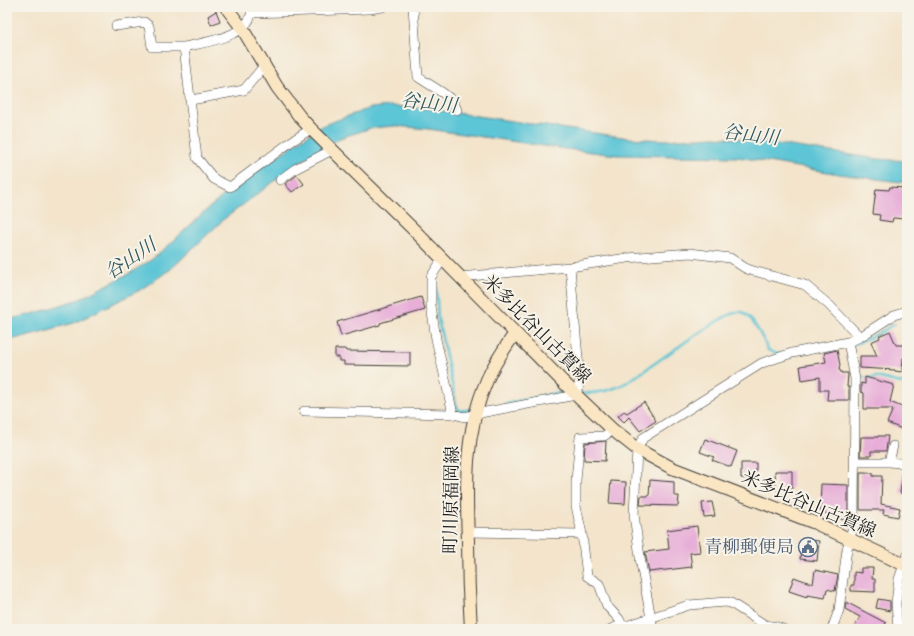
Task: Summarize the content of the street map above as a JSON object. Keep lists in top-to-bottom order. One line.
{"streets":{"main road":["米多比谷山古賀線","町川原福岡線"]},"crossings":[["米多比谷山古賀線","町川原福岡線"]],"water":["谷山川"],"places":{"public building":["青柳郵便局"]}}
